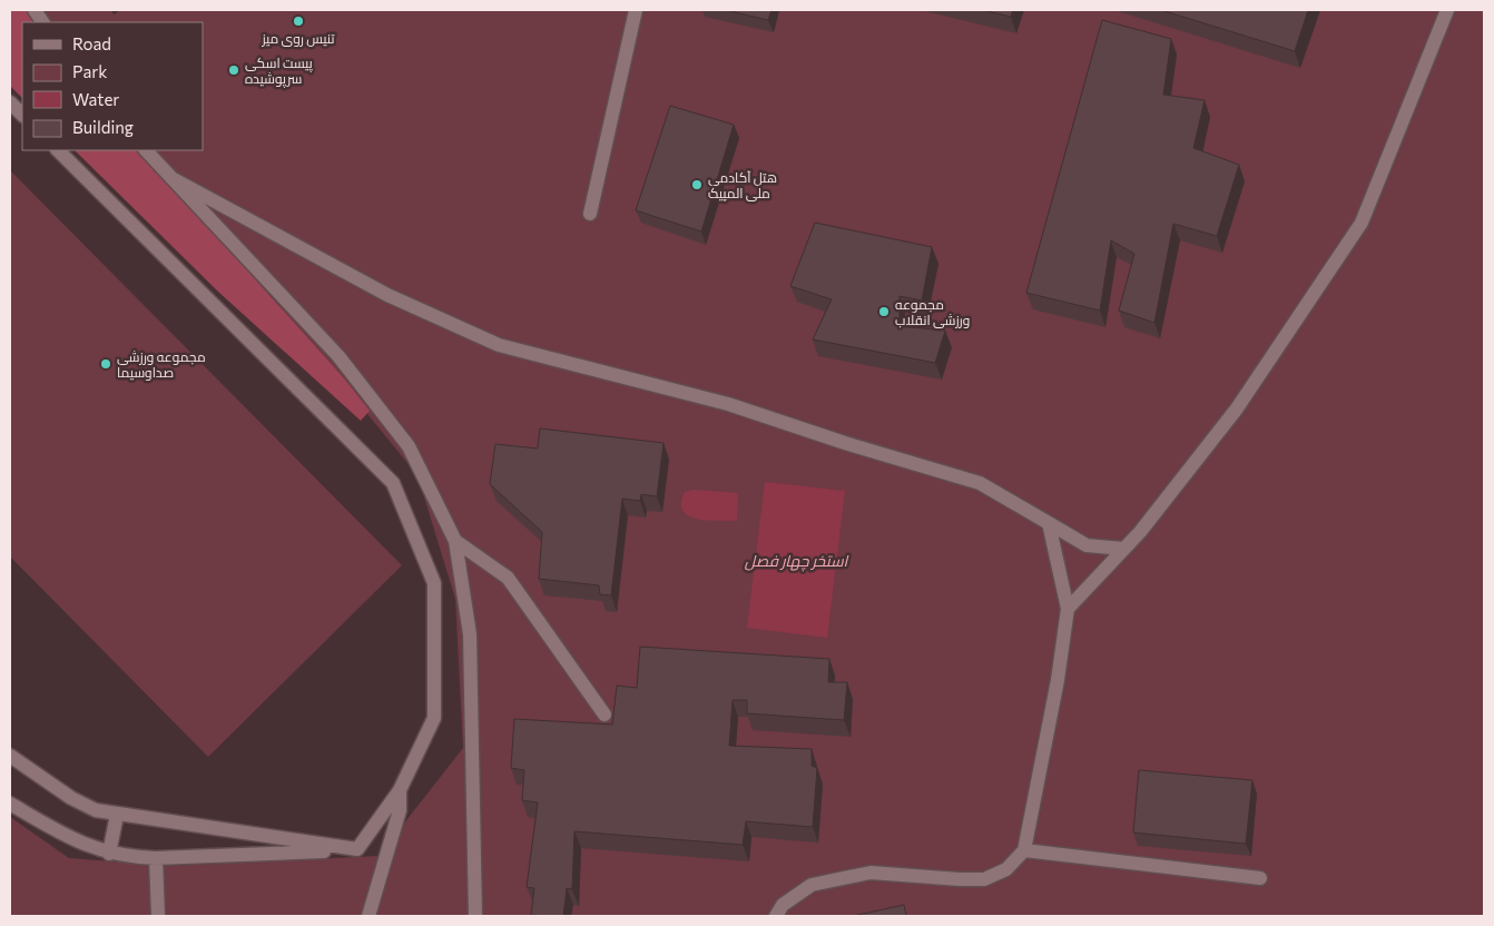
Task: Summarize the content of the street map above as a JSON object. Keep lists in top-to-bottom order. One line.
{"water":["استخر چهار فصل"],"places":["تنیس روی میز","پیست اسکی سرپوشیده","هتل آکادمی ملی المپیک","مجموعه ورزشی انقلاب","مجموعه ورزشی صداوسیما"],"legend":["Road","Park","Water","Building"]}
